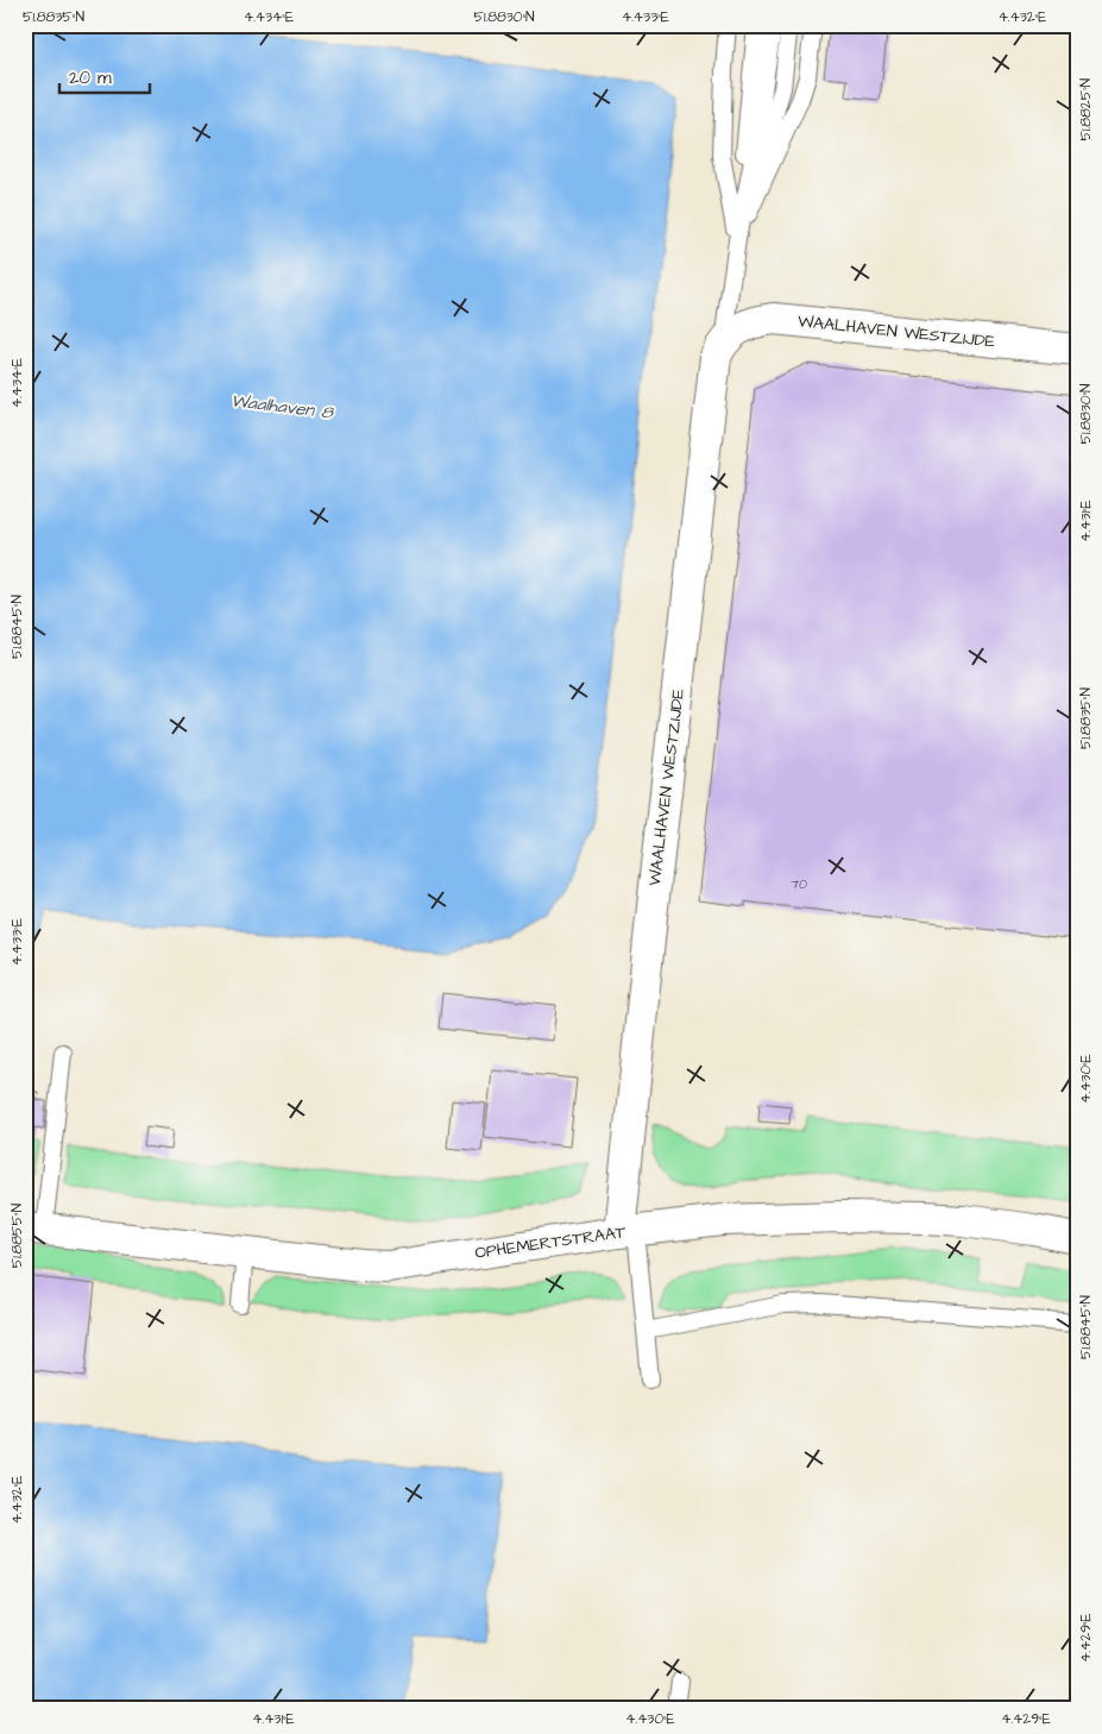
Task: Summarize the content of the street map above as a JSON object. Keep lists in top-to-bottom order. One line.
{"streets":{"street":["WAALHAVEN WESTZIJDE","OPHEMERTSTRAAT"]},"crossings":[["WAALHAVEN WESTZIJDE","OPHEMERTSTRAAT"]],"water":["Waalhaven 8"],"house_numbers":["70"],"scale_bar":"20 m","coordinates":["51.8835°N","4.434°E","51.8830°N","4.433°E","4.432°E","51.8825°N","4.431°E","51.8845°N","4.430°E","51.8855°N","4.429°E"]}
